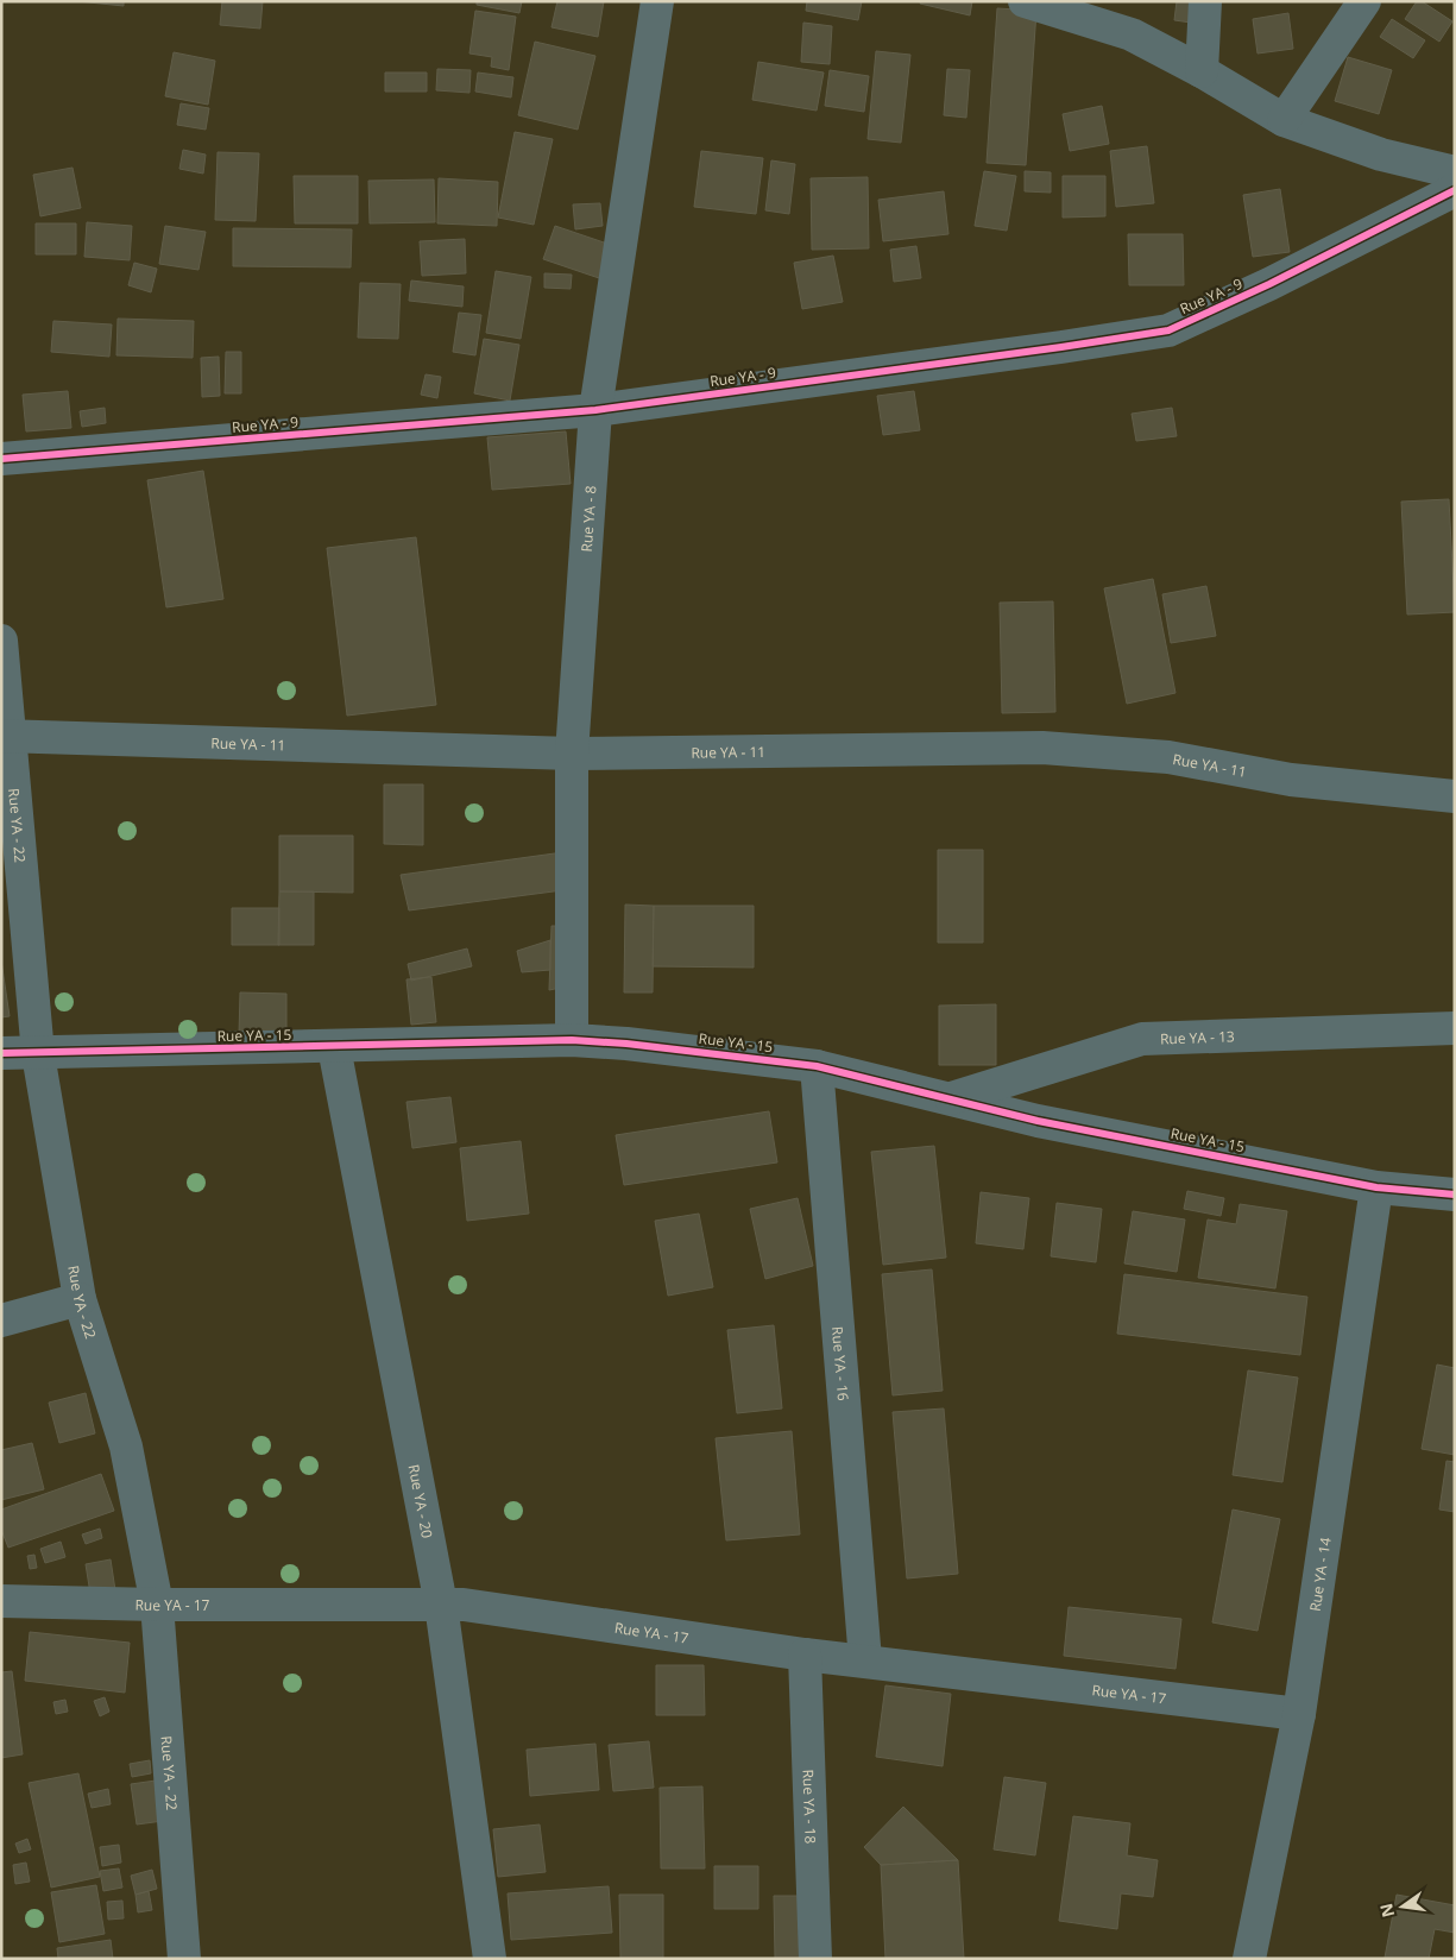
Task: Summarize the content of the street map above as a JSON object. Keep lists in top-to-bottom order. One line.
{"streets":{"street":["Rue YA - 9","Rue YA - 8","Rue YA - 11","Rue YA - 22","Rue YA - 15","Rue YA - 13","Rue YA - 16","Rue YA - 20","Rue YA - 14","Rue YA - 17","Rue YA - 18"]},"crossings":[["Rue YA - 9","Rue YA - 8"],["Rue YA - 8","Rue YA - 11"],["Rue YA - 8","Rue YA - 15"],["Rue YA - 11","Rue YA - 22"],["Rue YA - 22","Rue YA - 15"],["Rue YA - 22","Rue YA - 17"],["Rue YA - 15","Rue YA - 13"],["Rue YA - 15","Rue YA - 16"],["Rue YA - 15","Rue YA - 20"],["Rue YA - 15","Rue YA - 14"],["Rue YA - 16","Rue YA - 17"],["Rue YA - 20","Rue YA - 17"],["Rue YA - 14","Rue YA - 17"],["Rue YA - 17","Rue YA - 18"]],"north":"left"}
